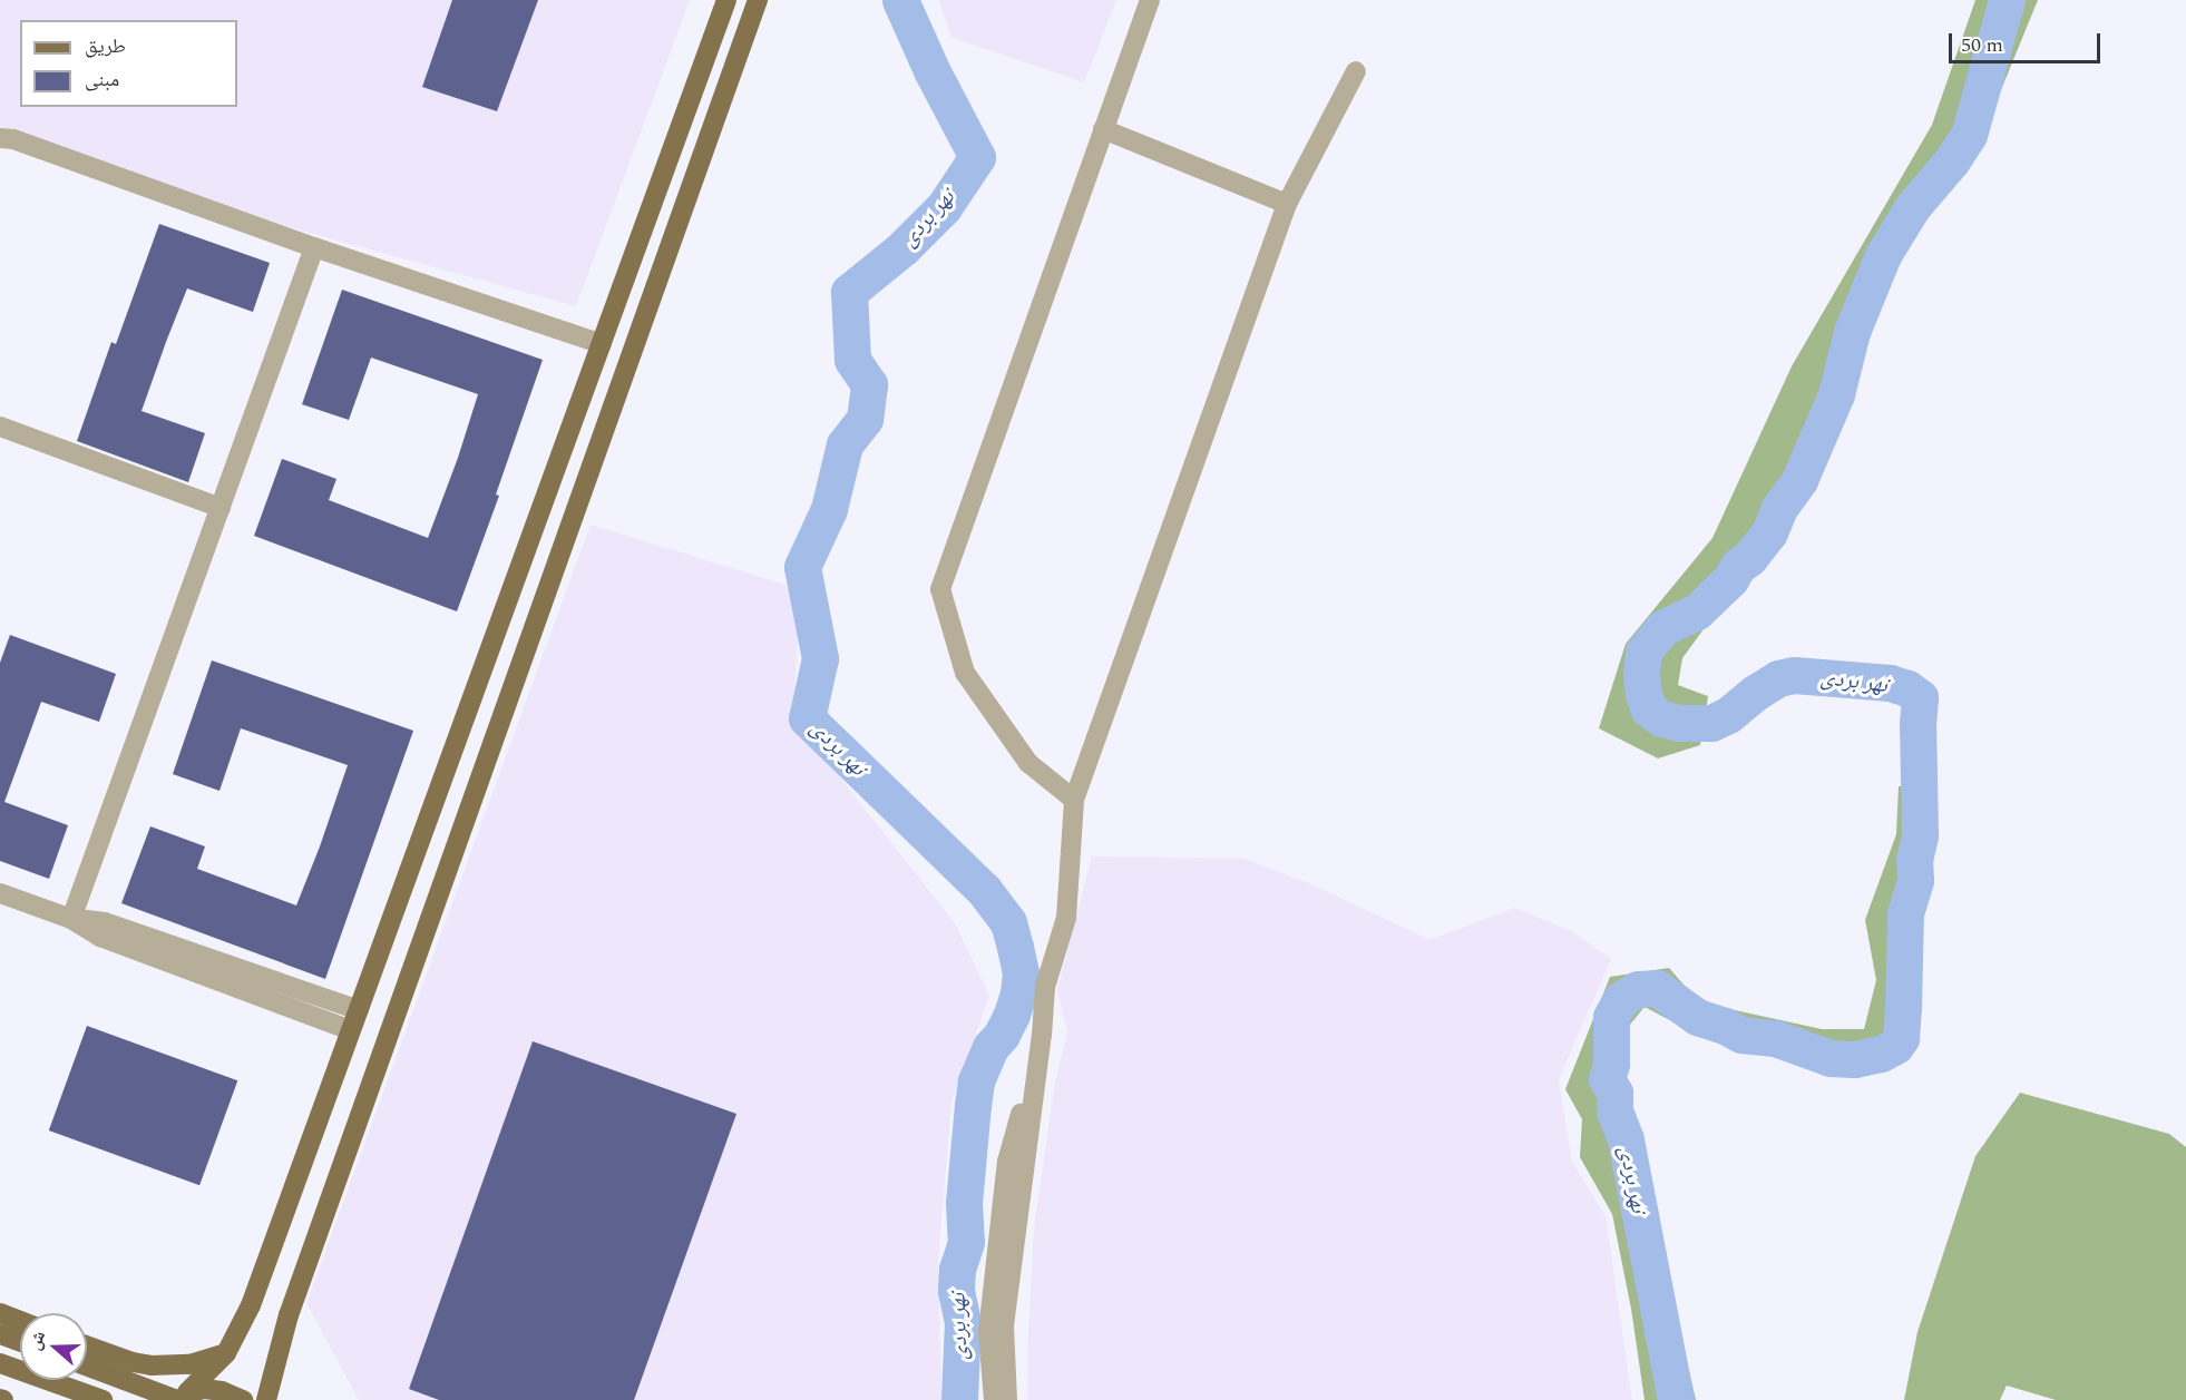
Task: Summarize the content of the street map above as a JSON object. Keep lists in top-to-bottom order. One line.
{"water":["نهر بردى"],"legend":["طريق","مبنى"],"scale_bar":"50 m","north":"left"}
